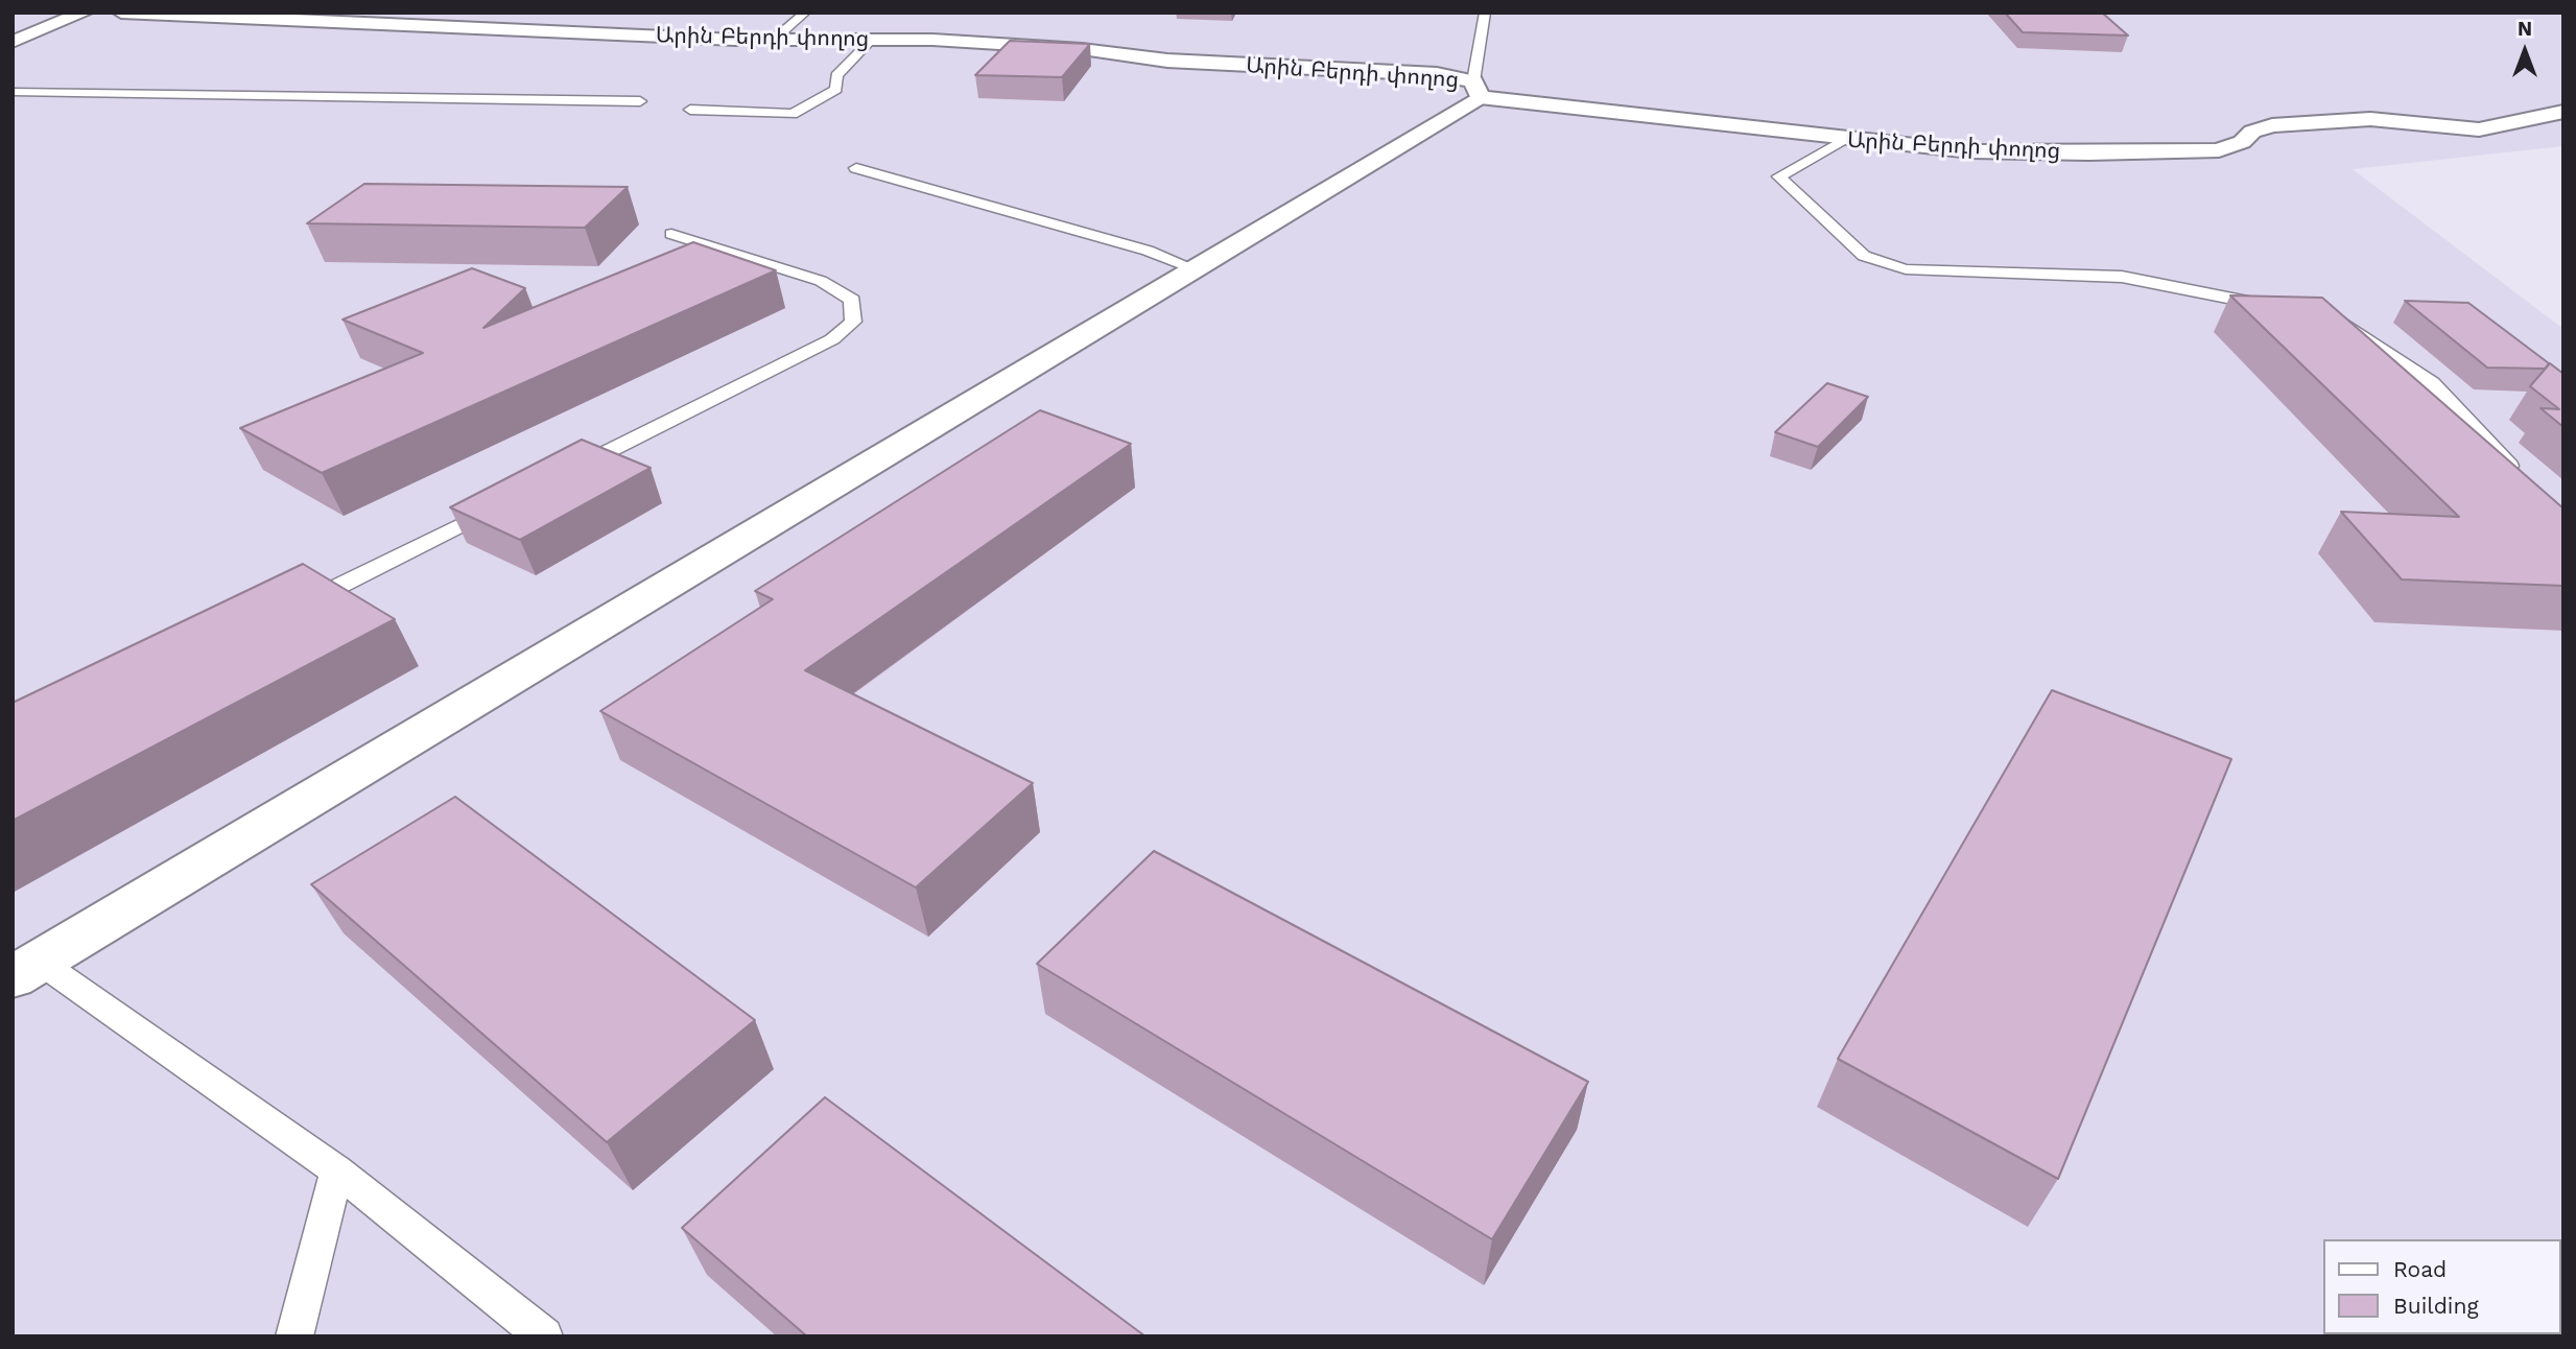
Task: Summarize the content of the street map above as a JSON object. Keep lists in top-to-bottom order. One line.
{"streets":{"street":["Արին Բերդի փողոց"]},"legend":["Road","Building"],"north":"top"}
